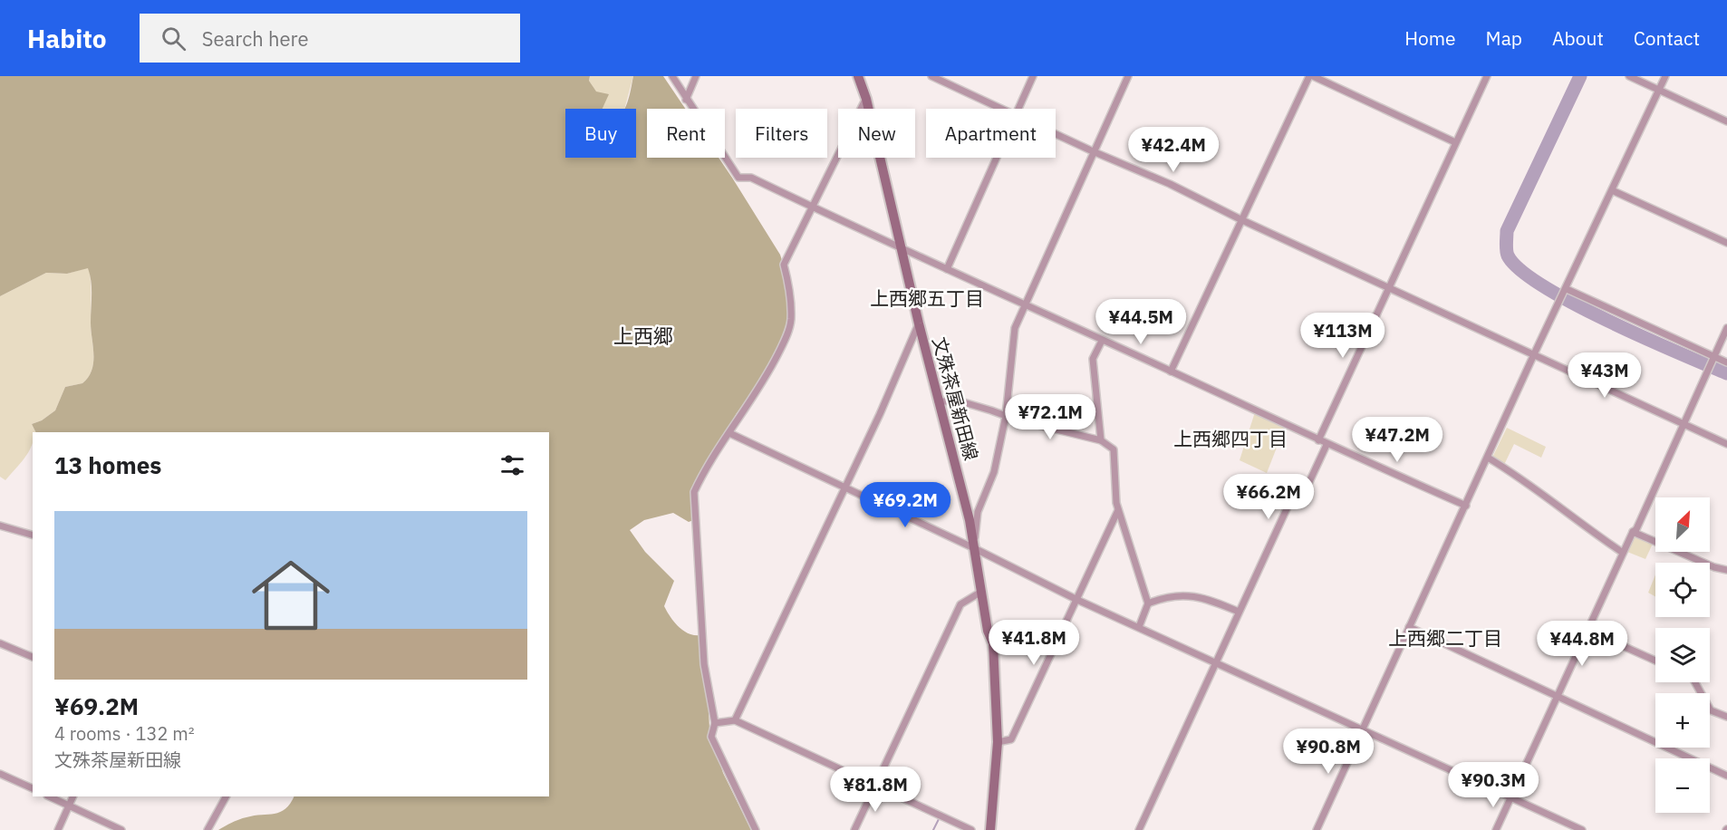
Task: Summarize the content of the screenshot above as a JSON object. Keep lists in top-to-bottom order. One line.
{"streets":{"main road":["文殊茶屋新田線"]},"districts":["上西郷五丁目","上西郷","上西郷四丁目","上西郷二丁目"],"north":"top right","page":{"header":"Habito","search":"Search here","nav":["Home","Map","About","Contact"],"chip":["Buy","Rent","Filters","New","Apartment"],"price":["¥42.4M","¥44.5M","¥113M","¥43M","¥72.1M","¥47.2M","¥66.2M","¥69.2M","¥41.8M","¥44.8M","¥90.8M","¥90.3M","¥81.8M"],"heading":"13 homes","map_buttons":["+","−"],"list":[{"name":"¥69.2M","note":"4 rooms · 132 m² · 文殊茶屋新田線"}]}}
